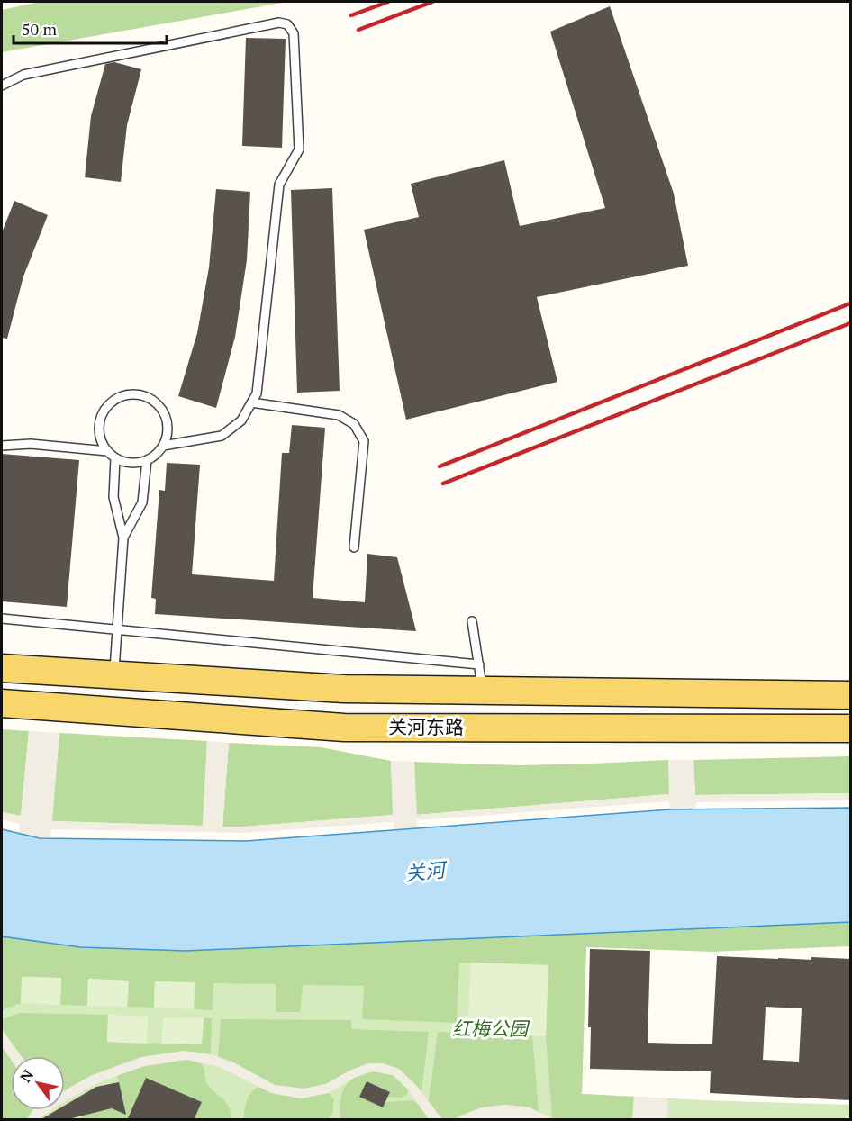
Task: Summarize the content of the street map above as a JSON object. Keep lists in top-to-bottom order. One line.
{"streets":{"main road":["关河东路"]},"water":["关河"],"parks":["红梅公园"],"scale_bar":"50 m","north":"top left"}
